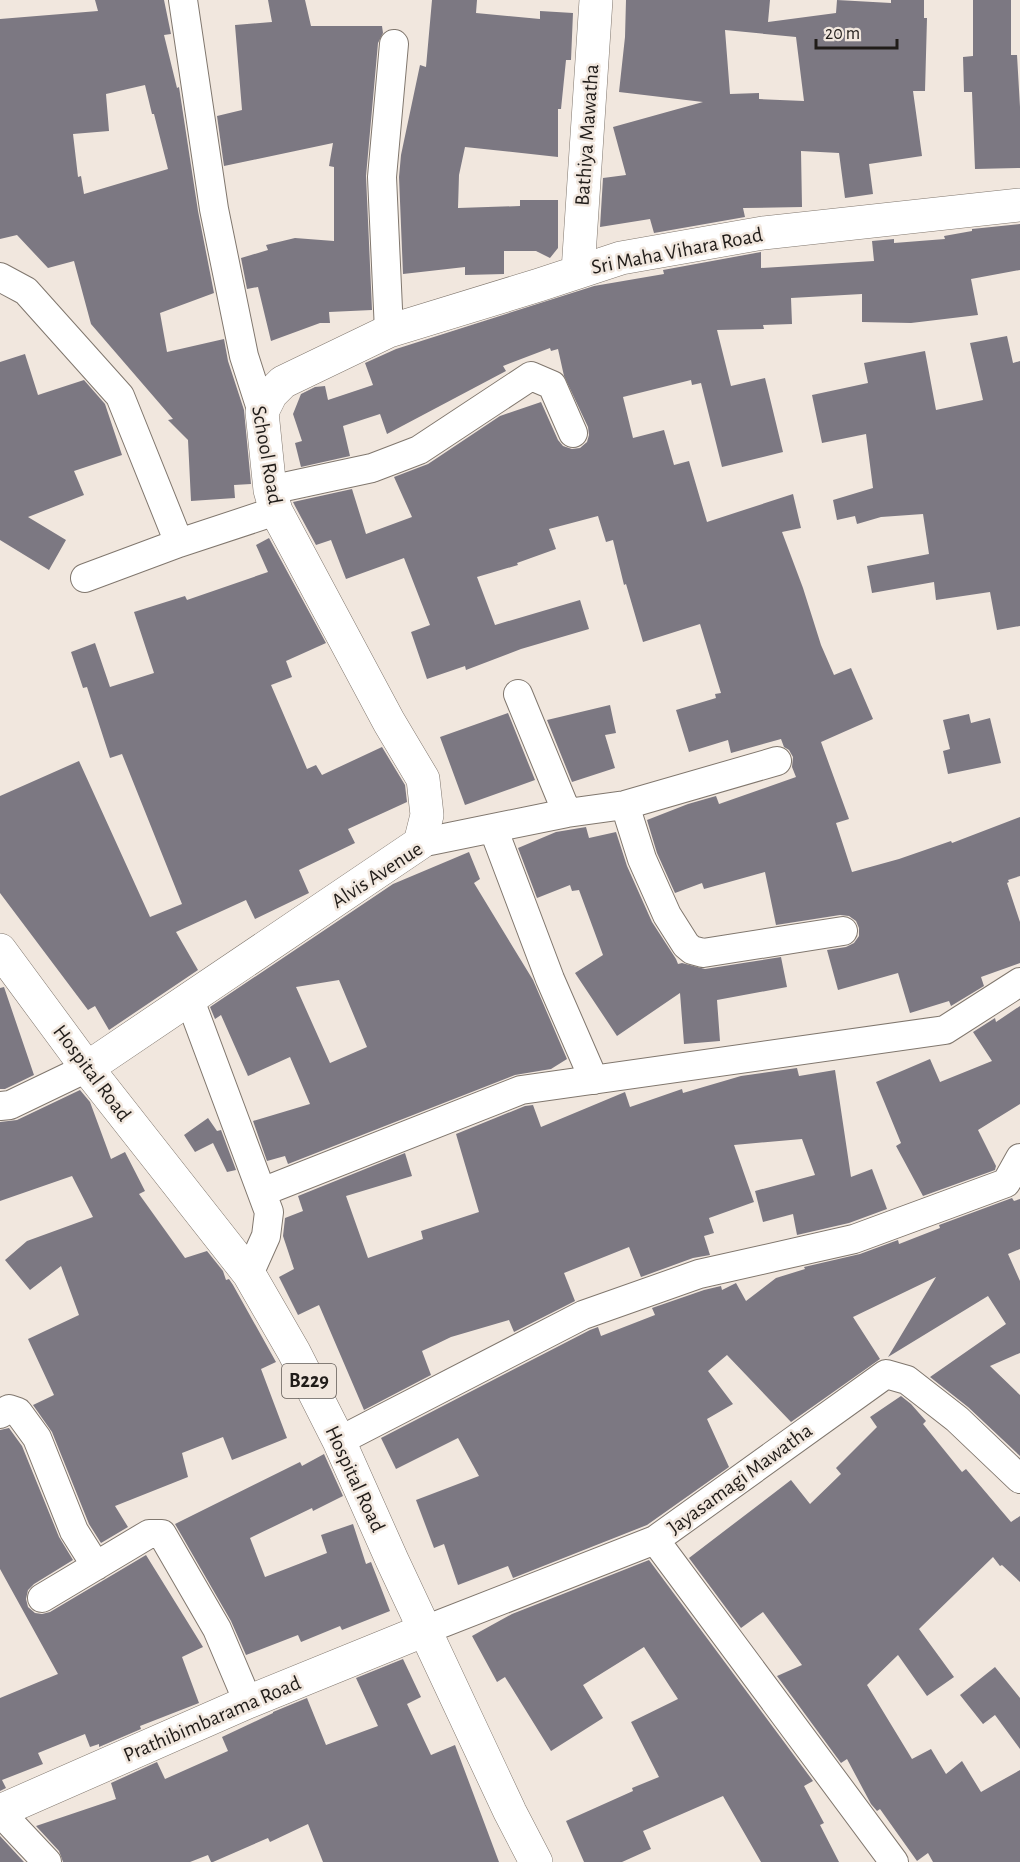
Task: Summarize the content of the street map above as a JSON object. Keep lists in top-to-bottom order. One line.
{"streets":{"street":["Bathiya Mawatha","Sri Maha Vihara Road","School Road","Alvis Avenue","Hospital Road","B229","Jayasamagi Mawatha","Prathibimbarama Road"]},"crossings":[["Bathiya Mawatha","Sri Maha Vihara Road"],["Sri Maha Vihara Road","School Road"],["School Road","Alvis Avenue"],["Alvis Avenue","Hospital Road"],["Hospital Road","Jayasamagi Mawatha"],["Hospital Road","Prathibimbarama Road"],["Jayasamagi Mawatha","Prathibimbarama Road"]],"scale_bar":"20 m"}
